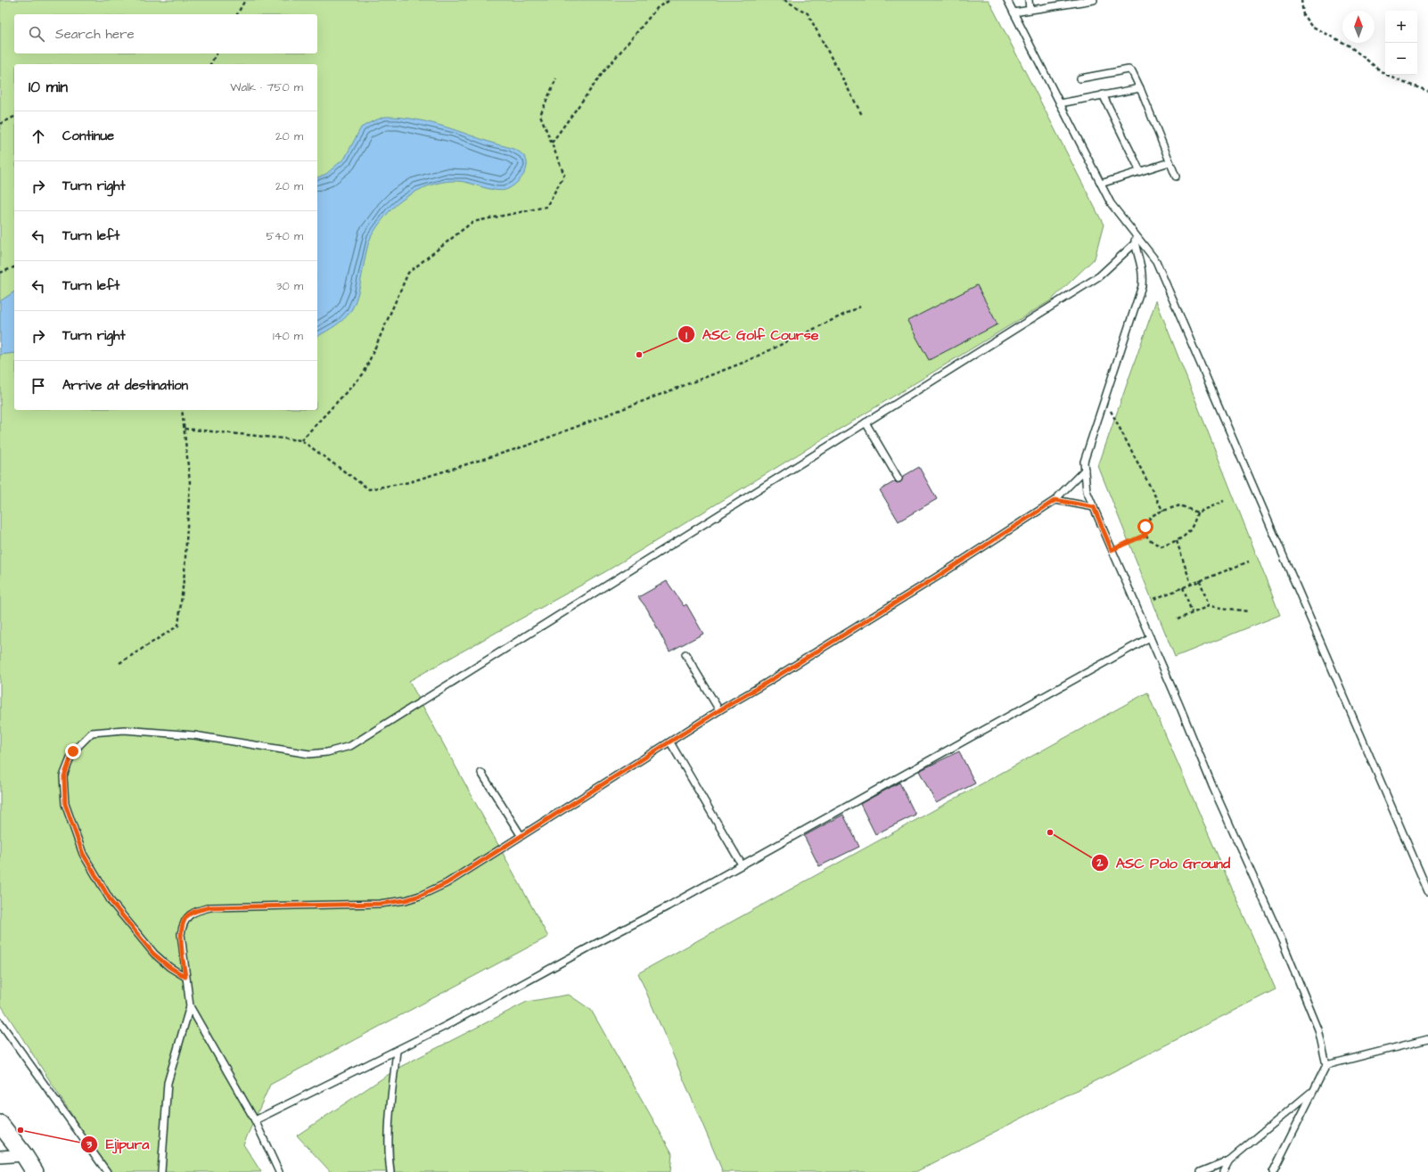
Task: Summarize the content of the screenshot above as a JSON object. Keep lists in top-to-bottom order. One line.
{"places":["ASC Golf Course","ASC Polo Ground","Ejipura"],"north":"top","page":{"map_buttons":["+","−"],"search":"Search here","heading":["10 min","Walk · 750 m"],"list":[["Continue","20 m"],["Turn right","20 m"],["Turn left","540 m"],["Turn left","30 m"],["Turn right","140 m"],"Arrive at destination"]}}
